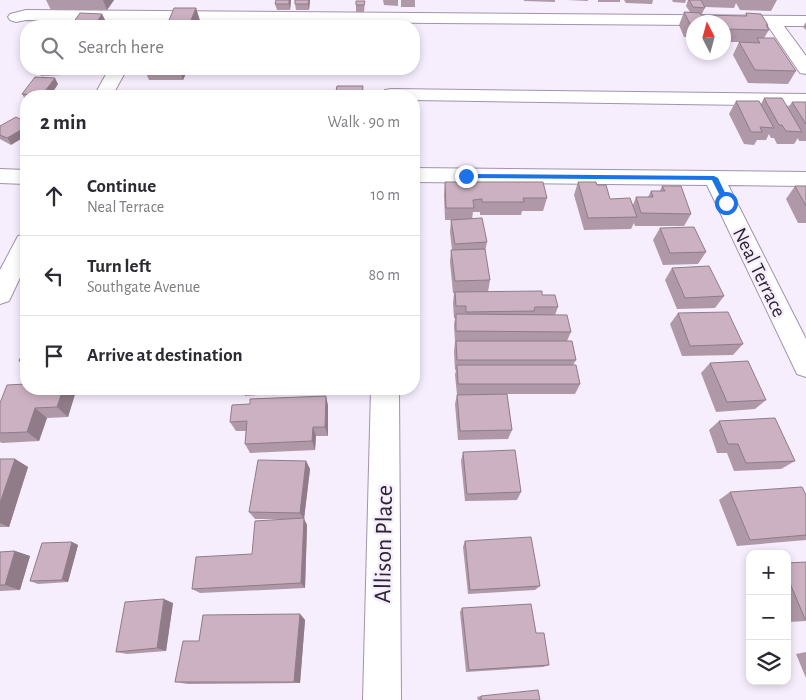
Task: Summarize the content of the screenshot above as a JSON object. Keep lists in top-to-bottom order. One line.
{"streets":{"street":["Neal Terrace","Allison Place"]},"north":"top","page":{"search":"Search here","heading":["2 min","Walk · 90 m"],"list":[["Continue","Neal Terrace","10 m"],["Turn left","Southgate Avenue","80 m"],"Arrive at destination"],"map_buttons":["+","−"]}}
